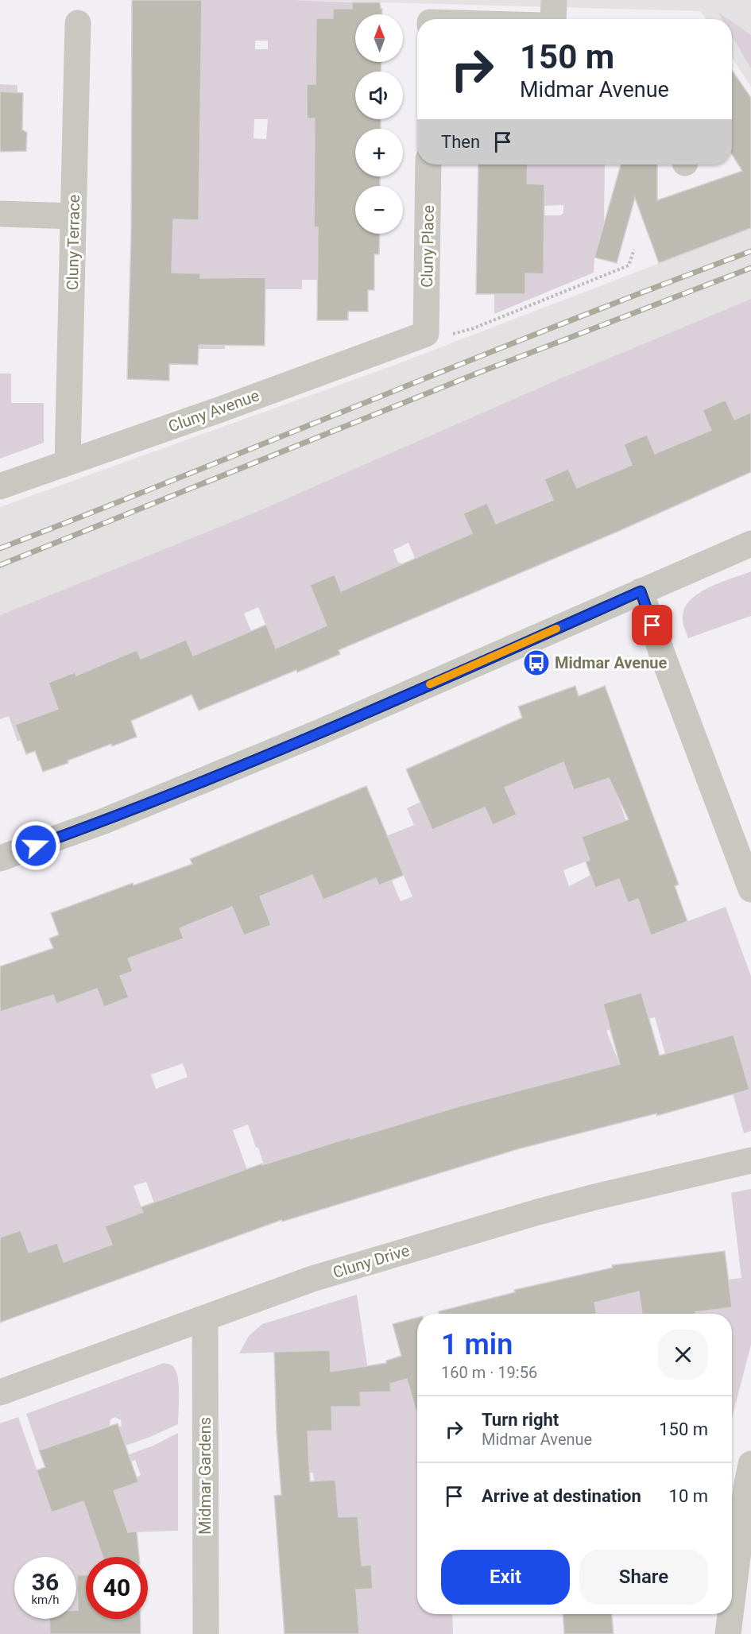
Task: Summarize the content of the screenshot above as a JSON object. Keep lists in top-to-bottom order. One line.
{"streets":{"street":["Cluny Terrace","Cluny Place","Cluny Avenue","Cluny Drive","Midmar Gardens"]},"crossings":[["Cluny Terrace","Cluny Avenue"],["Cluny Place","Cluny Avenue"],["Cluny Drive","Midmar Gardens"]],"places":{"bus stop":["Midmar Avenue"]},"north":"top","page":{"map_buttons":["+","−"],"turn":["150 m","Midmar Avenue"],"then":"Then","heading":["1 min","160 m · 19:56"],"list":[{"name":"Turn right","note":"Midmar Avenue","value":"150 m"},{"name":"Arrive at destination","value":"10 m"}],"buttons":["Exit","Share"],"speed":"36 km/h","limit":"40"}}
